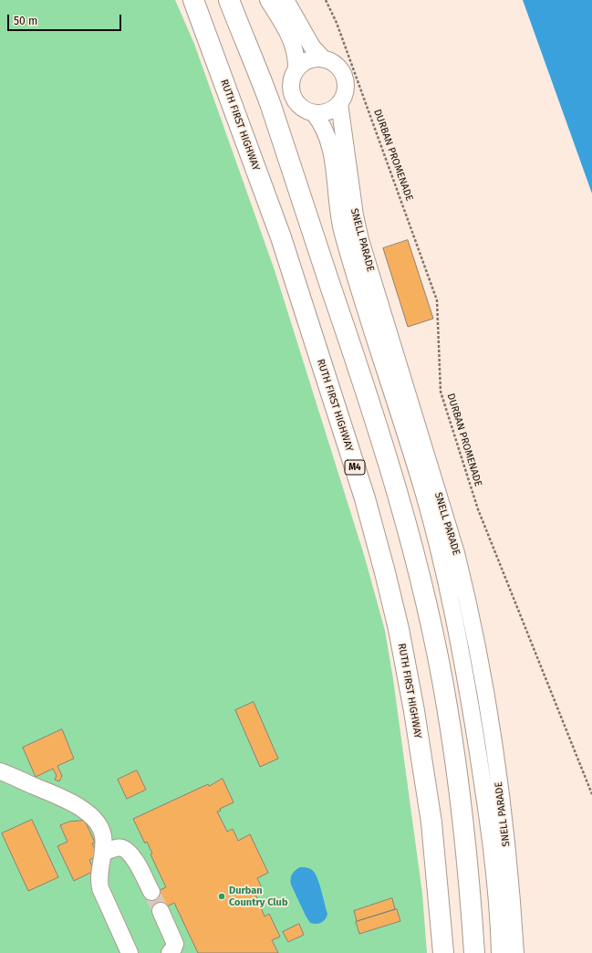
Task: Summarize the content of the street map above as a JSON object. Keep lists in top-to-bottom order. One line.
{"streets":{"highway":["RUTH FIRST HIGHWAY","M4"],"street":["SNELL PARADE"],"path":["DURBAN PROMENADE"]},"places":["Durban Country Club"],"scale_bar":"50 m"}
